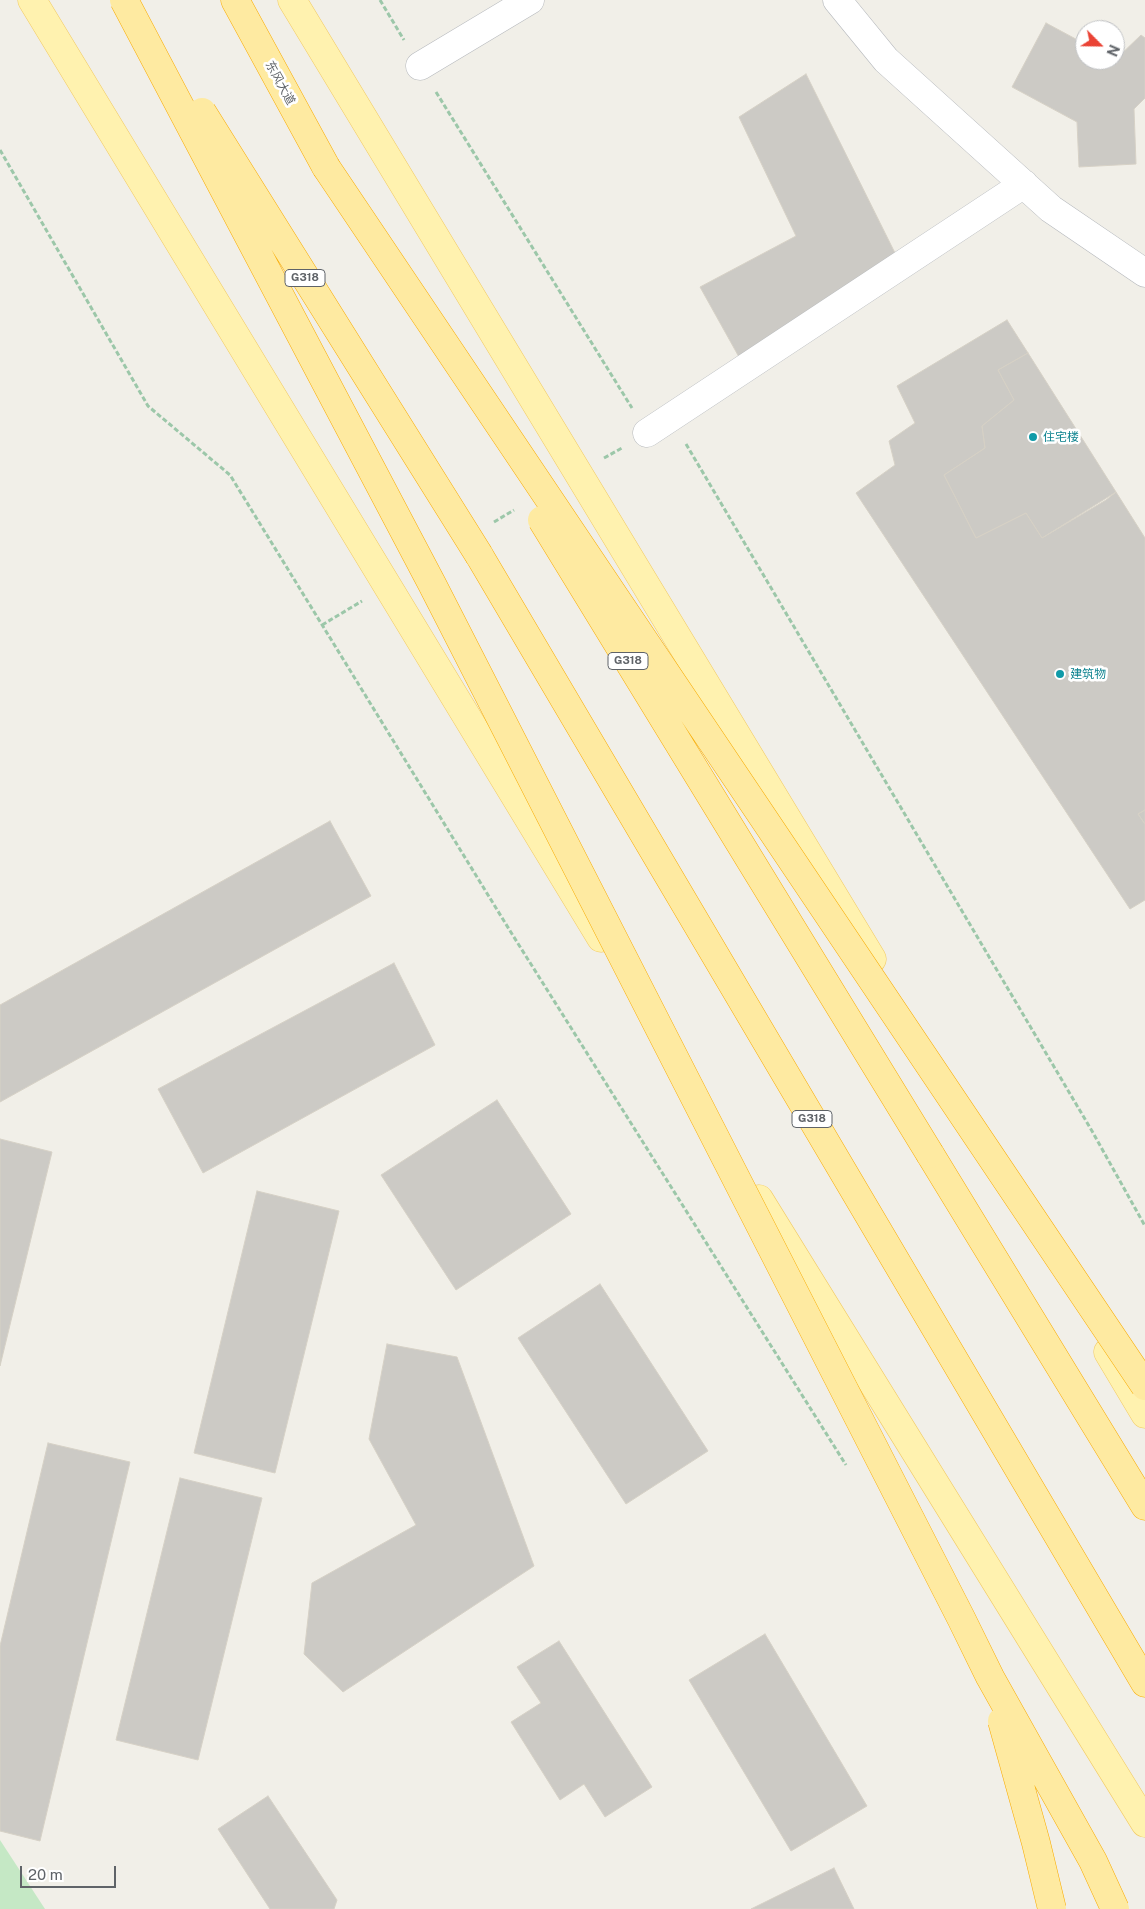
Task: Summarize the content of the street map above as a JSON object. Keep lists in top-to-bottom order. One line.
{"streets":{"highway":["东风大道","G318"]},"crossings":[["东风大道","G318"]],"places":["住宅楼","建筑物"],"scale_bar":"20 m","north":"bottom right"}
